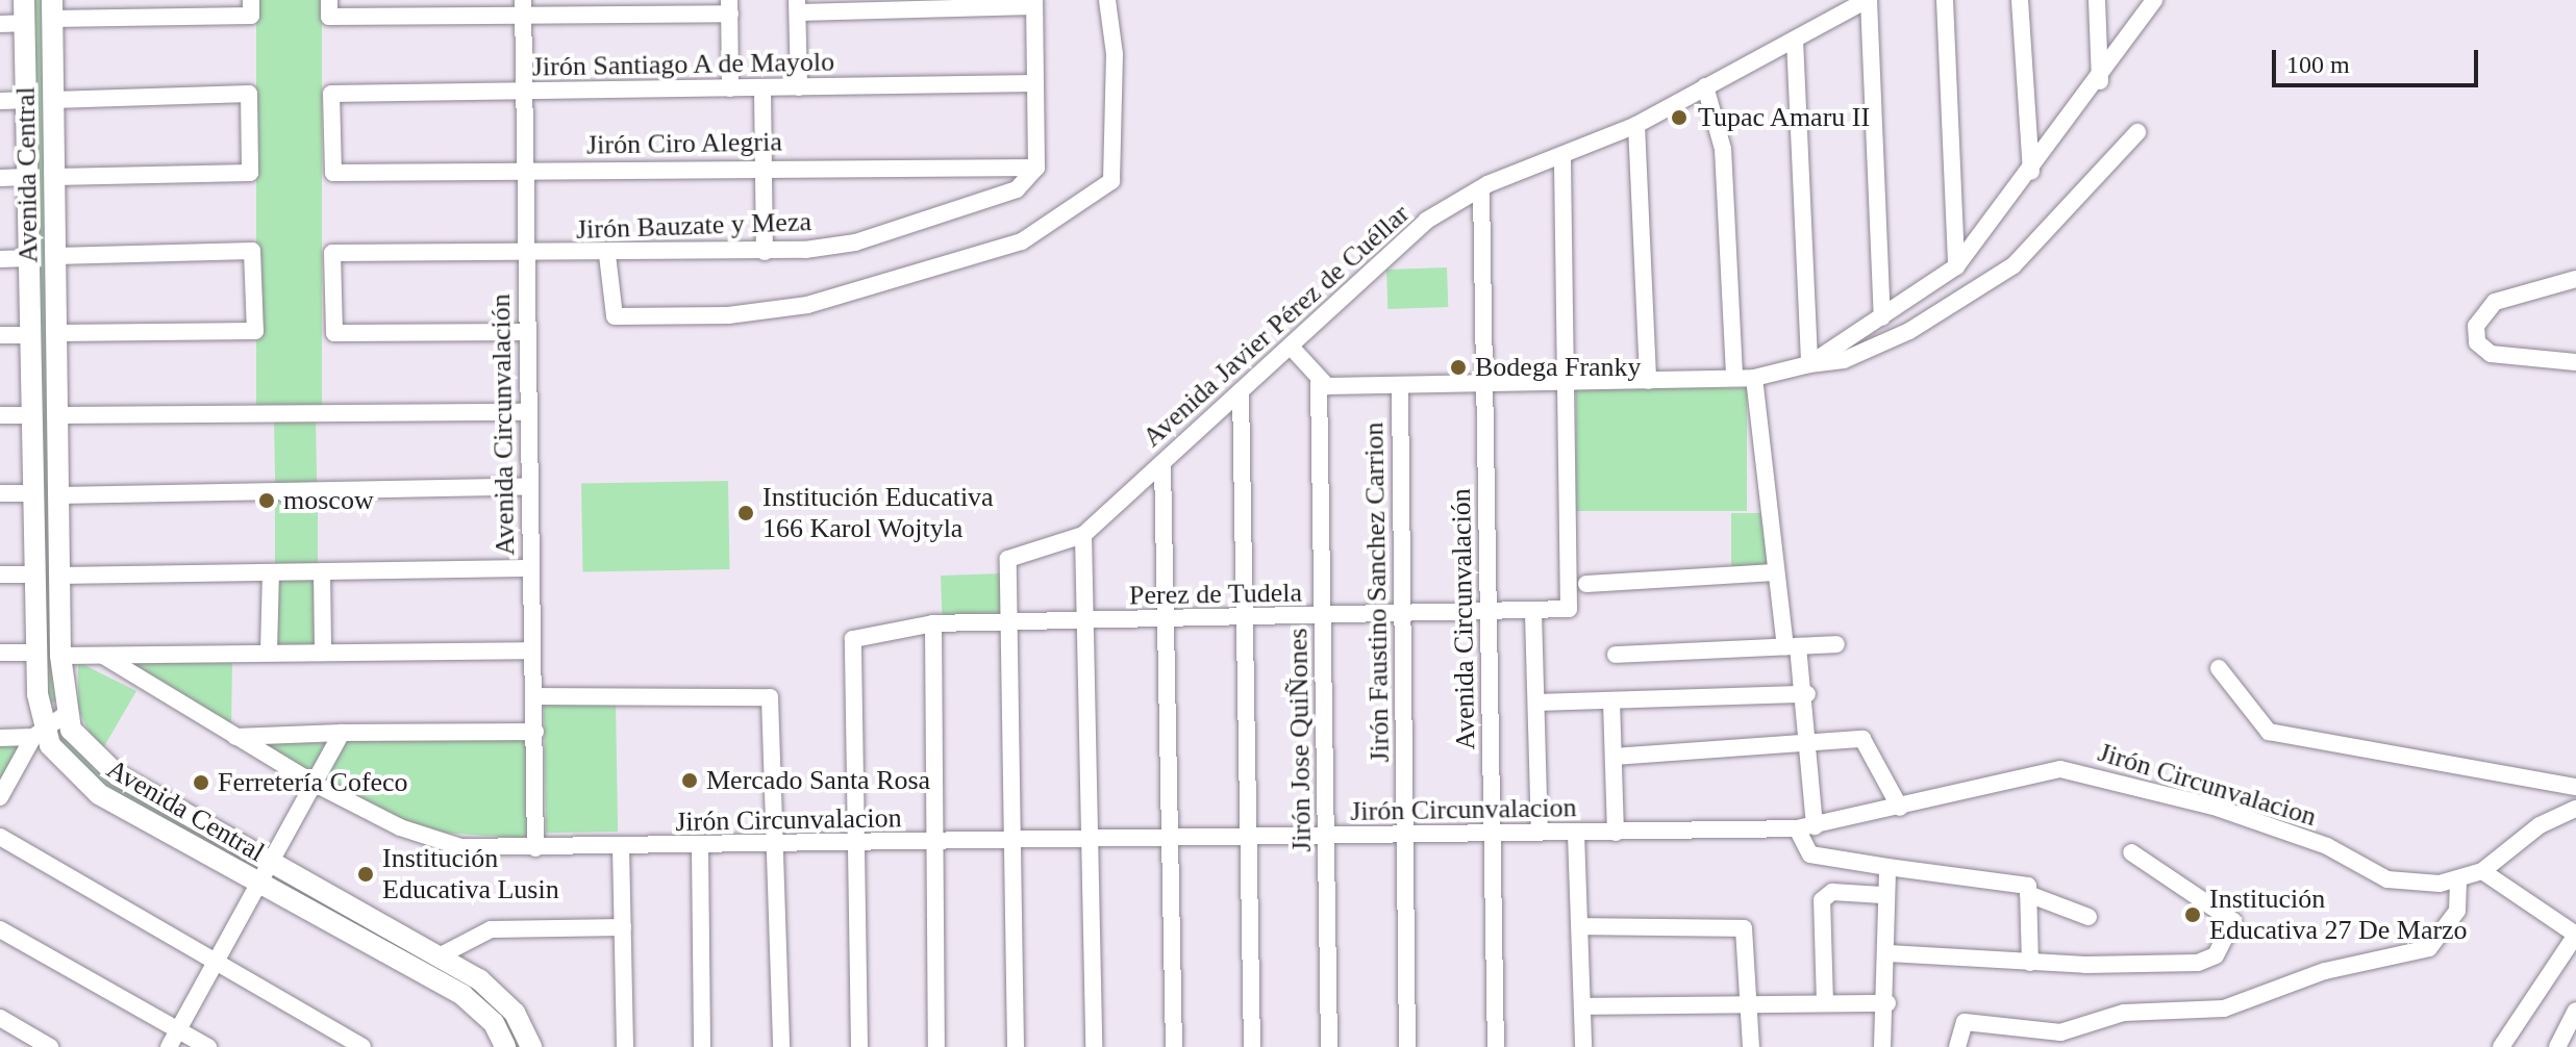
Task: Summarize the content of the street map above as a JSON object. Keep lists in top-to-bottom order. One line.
{"streets":{"main road":["Avenida Central"],"street":["Jirón Santiago A de Mayolo","Jirón Ciro Alegria","Jirón Bauzate y Meza","Avenida Javier Pérez de Cuéllar","Avenida Circunvalación","Jirón Faustino Sanchez Carrion","Perez de Tudela","Jirón Jose QuiÑones","Jirón Circunvalacion"]},"crossings":[["Jirón Santiago A de Mayolo","Jirón Ciro Alegria"],["Jirón Santiago A de Mayolo","Avenida Circunvalación"],["Jirón Ciro Alegria","Jirón Bauzate y Meza"],["Jirón Ciro Alegria","Avenida Circunvalación"],["Jirón Bauzate y Meza","Avenida Circunvalación"],["Avenida Javier Pérez de Cuéllar","Avenida Circunvalación"],["Avenida Javier Pérez de Cuéllar","Perez de Tudela"],["Avenida Circunvalación","Perez de Tudela"],["Avenida Circunvalación","Jirón Circunvalacion"],["Jirón Faustino Sanchez Carrion","Perez de Tudela"],["Jirón Faustino Sanchez Carrion","Jirón Circunvalacion"],["Perez de Tudela","Jirón Jose QuiÑones"],["Perez de Tudela","Jirón Circunvalacion"],["Jirón Jose QuiÑones","Jirón Circunvalacion"]],"places":["Tupac Amaru II","Bodega Franky","moscow","Institución Educativa 166 Karol Wojtyla","Mercado Santa Rosa","Ferretería Cofeco","Institución Educativa Lusin","Institución Educativa 27 De Marzo"],"scale_bar":"100 m"}
